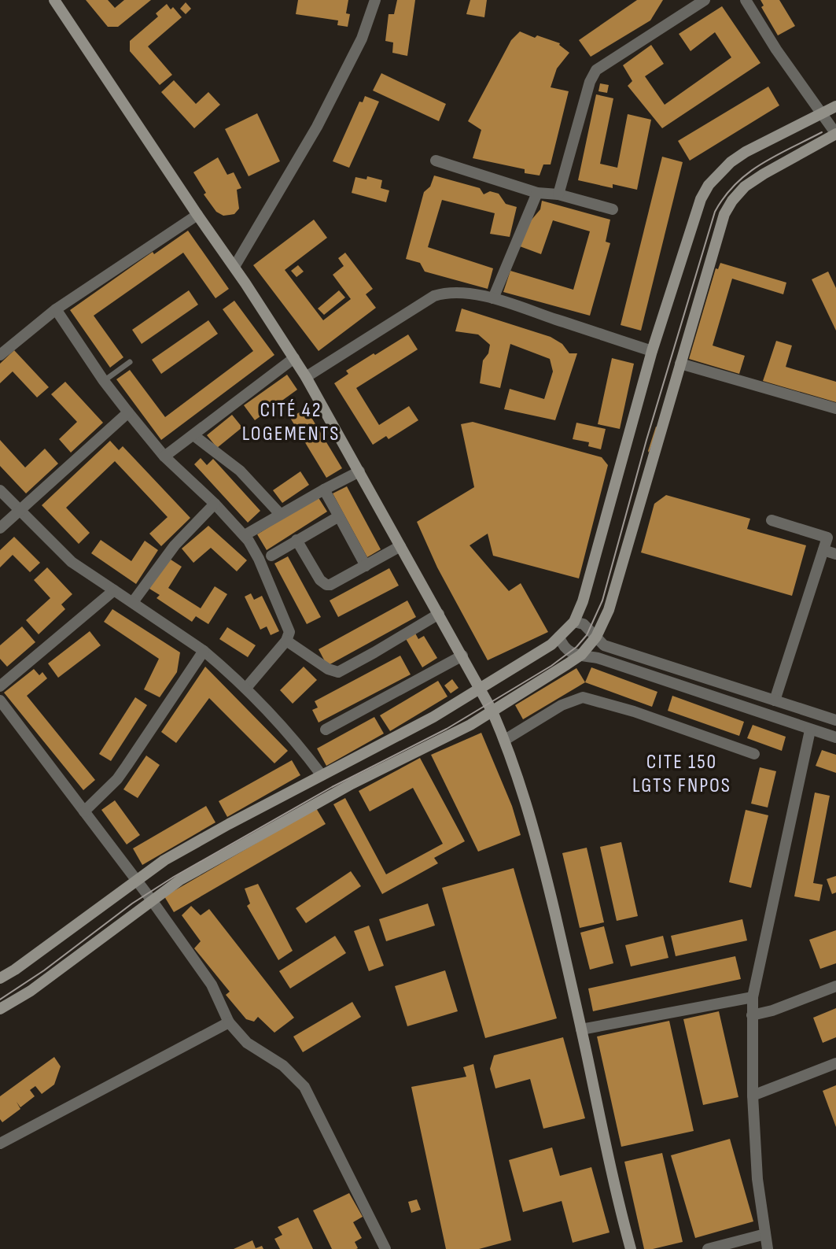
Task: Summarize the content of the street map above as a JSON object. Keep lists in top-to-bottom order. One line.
{"districts":["CITÉ 42 LOGEMENTS","CITE 150 LGTS FNPOS"]}
